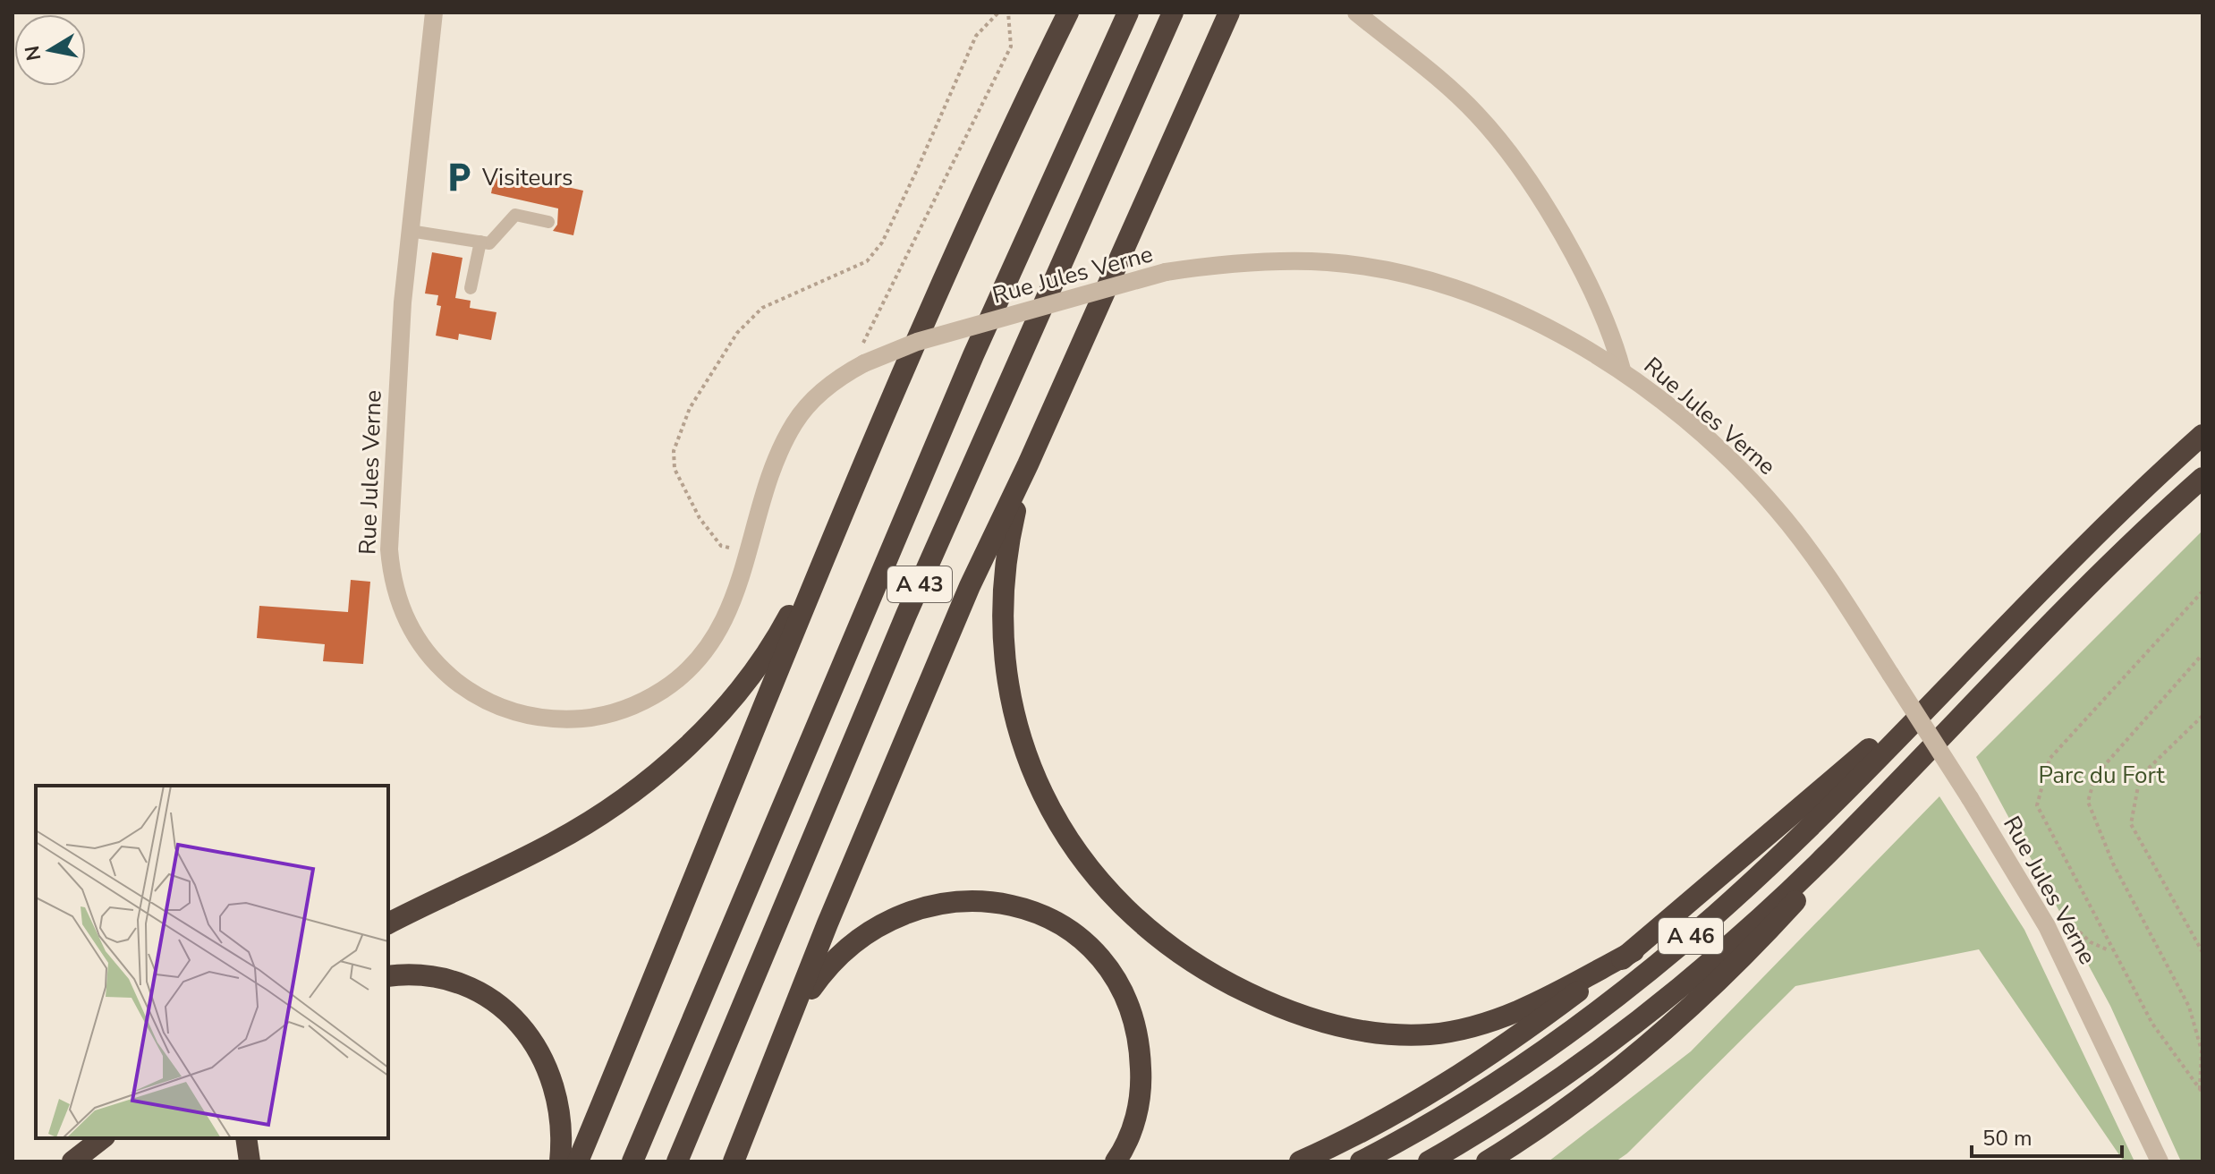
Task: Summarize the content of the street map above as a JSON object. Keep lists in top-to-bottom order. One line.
{"streets":{"highway":["A 43","A 46"],"street":["Rue Jules Verne"]},"parks":["Parc du Fort"],"places":{"parking":["Visiteurs"]},"scale_bar":"50 m","north":"left"}
